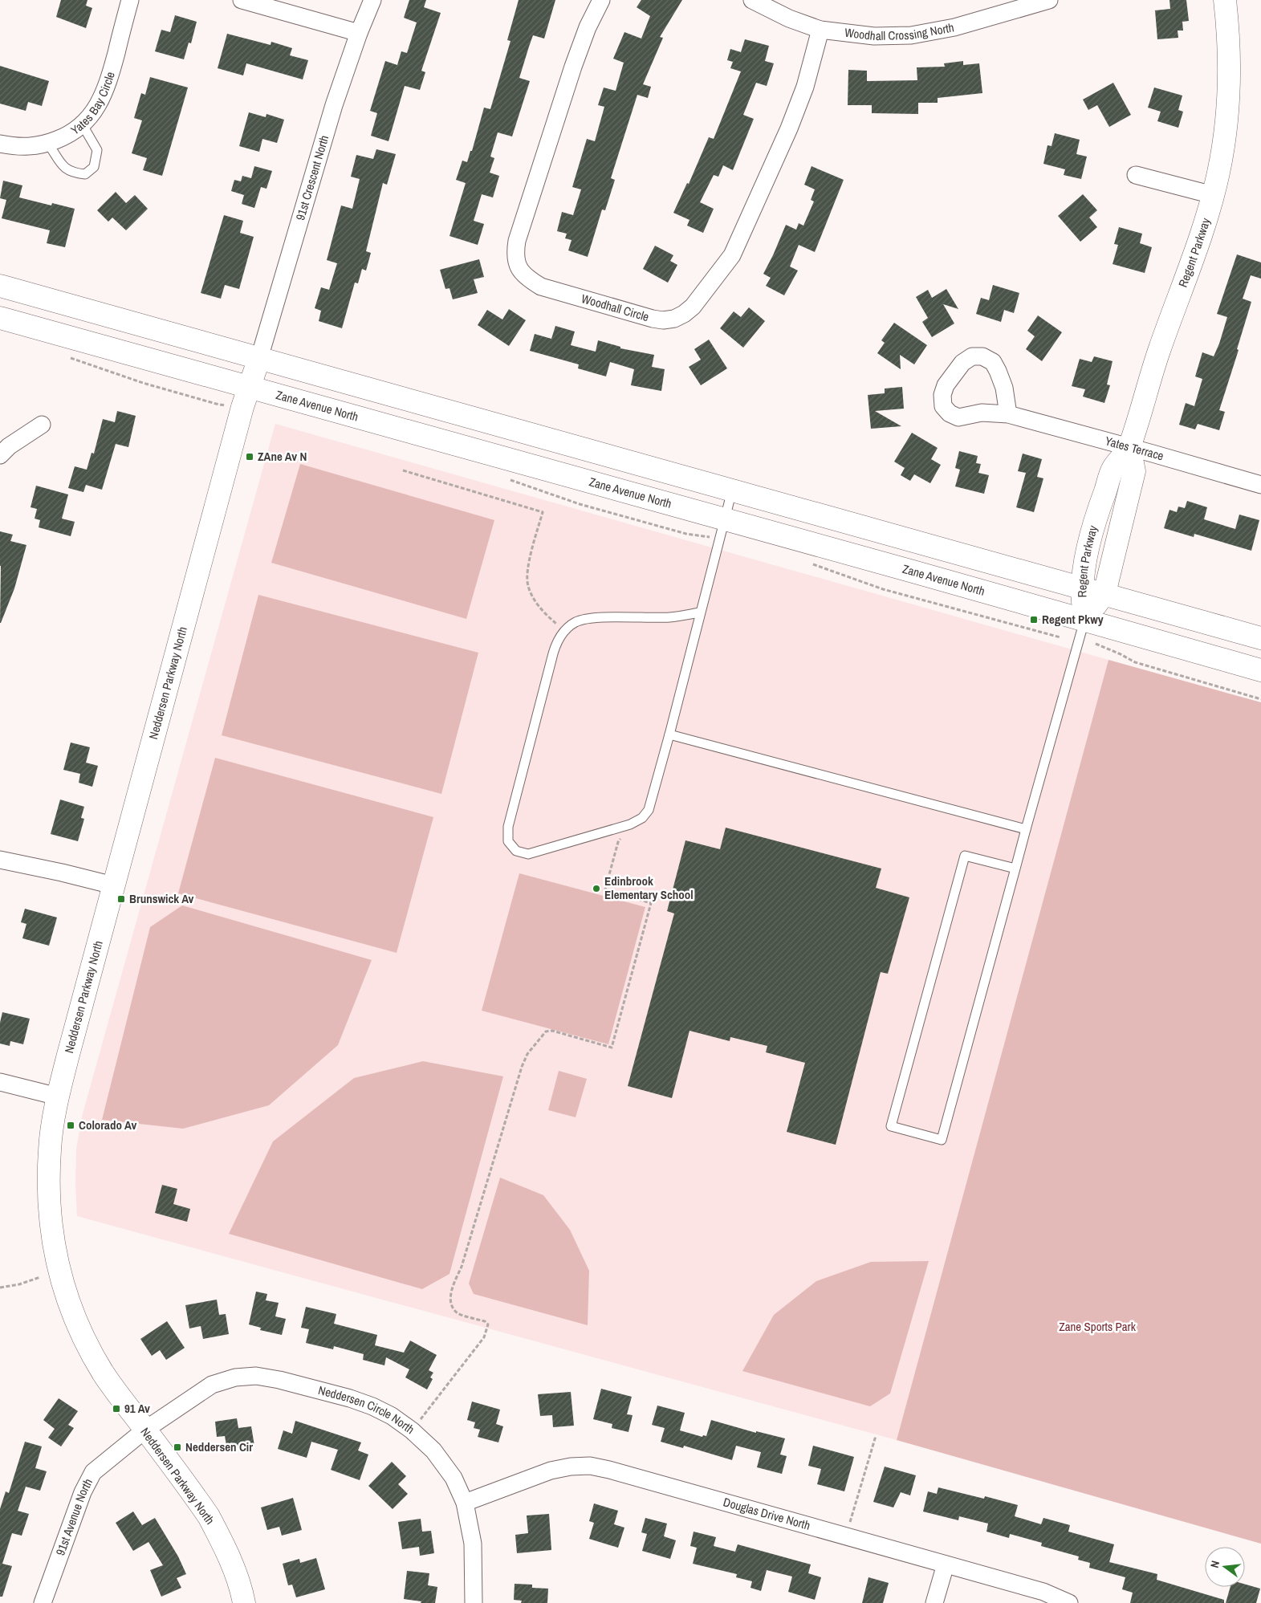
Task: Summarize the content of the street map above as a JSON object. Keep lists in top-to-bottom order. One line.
{"streets":{"main road":["Regent Parkway","Zane Avenue North","Neddersen Parkway North"],"street":["Woodhall Crossing North","Yates Bay Circle","91st Crescent North","Woodhall Circle","Yates Terrace","Neddersen Circle North","Douglas Drive North","91st Avenue North"]},"crossings":[["Woodhall Crossing North","Woodhall Circle"],["91st Crescent North","Neddersen Parkway North"],["Regent Parkway","Zane Avenue North"],["Regent Parkway","Yates Terrace"],["Zane Avenue North","Neddersen Parkway North"],["Neddersen Parkway North","Neddersen Circle North"],["Neddersen Parkway North","91st Avenue North"],["Neddersen Circle North","Douglas Drive North"],["Neddersen Circle North","91st Avenue North"]],"parks":["Zane Sports Park"],"places":{"transit":["ZAne Av N","Regent Pkwy","Brunswick Av","Colorado Av","91 Av","Neddersen Cir"],"other":["Edinbrook Elementary School"]},"north":"left"}
